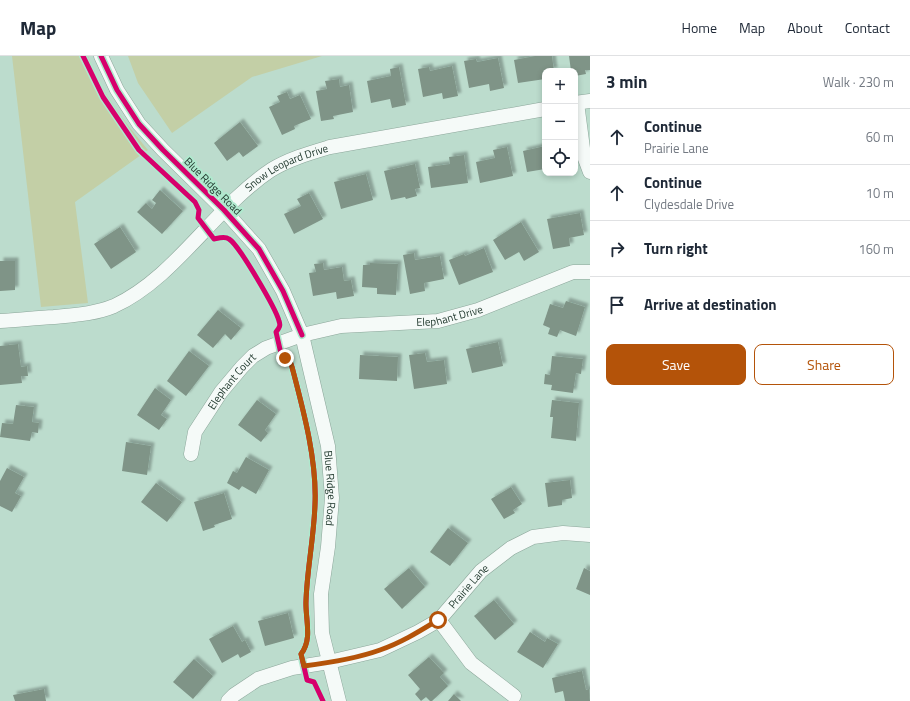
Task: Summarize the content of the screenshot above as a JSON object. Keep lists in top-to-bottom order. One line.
{"streets":{"street":["Snow Leopard Drive","Blue Ridge Road","Elephant Drive","Elephant Court","Prairie Lane"]},"crossings":[["Snow Leopard Drive","Blue Ridge Road"],["Blue Ridge Road","Elephant Drive"],["Blue Ridge Road","Elephant Court"],["Blue Ridge Road","Prairie Lane"],["Elephant Drive","Elephant Court"]],"page":{"header":"Map","nav":["Home","Map","About","Contact"],"heading":["3 min","Walk · 230 m"],"map_buttons":["+","−"],"list":[["Continue","Prairie Lane","60 m"],["Continue","Clydesdale Drive","10 m"],["Turn right","160 m"],"Arrive at destination"],"buttons":["Save","Share"]}}
